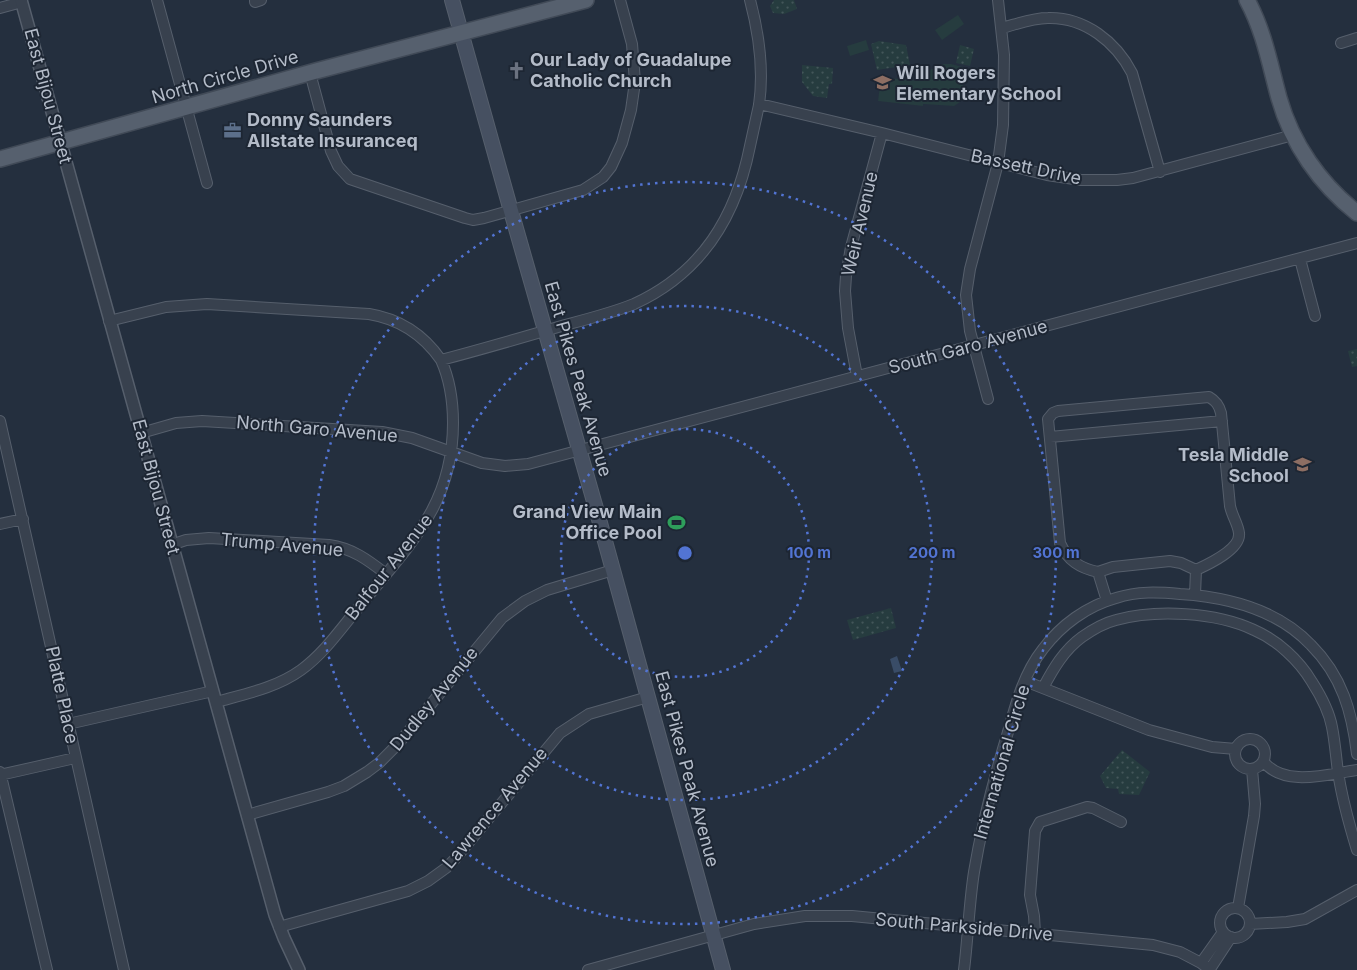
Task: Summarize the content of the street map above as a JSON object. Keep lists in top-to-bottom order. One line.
{"streets":{"main road":["North Circle Drive","East Pikes Peak Avenue"],"street":["East Bijou Street","Bassett Drive","Weir Avenue","South Garo Avenue","North Garo Avenue","Trump Avenue","Balfour Avenue","Platte Place","Dudley Avenue","International Circle","Lawrence Avenue","South Parkside Drive"]},"crossings":[["North Circle Drive","East Bijou Street"],["North Circle Drive","East Pikes Peak Avenue"],["East Bijou Street","North Garo Avenue"],["East Bijou Street","Trump Avenue"],["East Bijou Street","Balfour Avenue"],["East Bijou Street","Dudley Avenue"],["East Bijou Street","Lawrence Avenue"],["Bassett Drive","Weir Avenue"],["Weir Avenue","South Garo Avenue"],["South Garo Avenue","East Pikes Peak Avenue"],["South Garo Avenue","North Garo Avenue"],["East Pikes Peak Avenue","North Garo Avenue"],["East Pikes Peak Avenue","Dudley Avenue"],["East Pikes Peak Avenue","Lawrence Avenue"],["East Pikes Peak Avenue","South Parkside Drive"],["North Garo Avenue","Balfour Avenue"],["Trump Avenue","Balfour Avenue"],["Balfour Avenue","Platte Place"],["International Circle","South Parkside Drive"]],"places":{"church":["Our Lady of Guadalupe Catholic Church"],"school or university":["Will Rogers Elementary School","Tesla Middle School"],"office":["Donny Saunders Allstate Insuranceq"],"sports":["Grand View Main Office Pool"]},"rings":["100 m","200 m","300 m"]}
